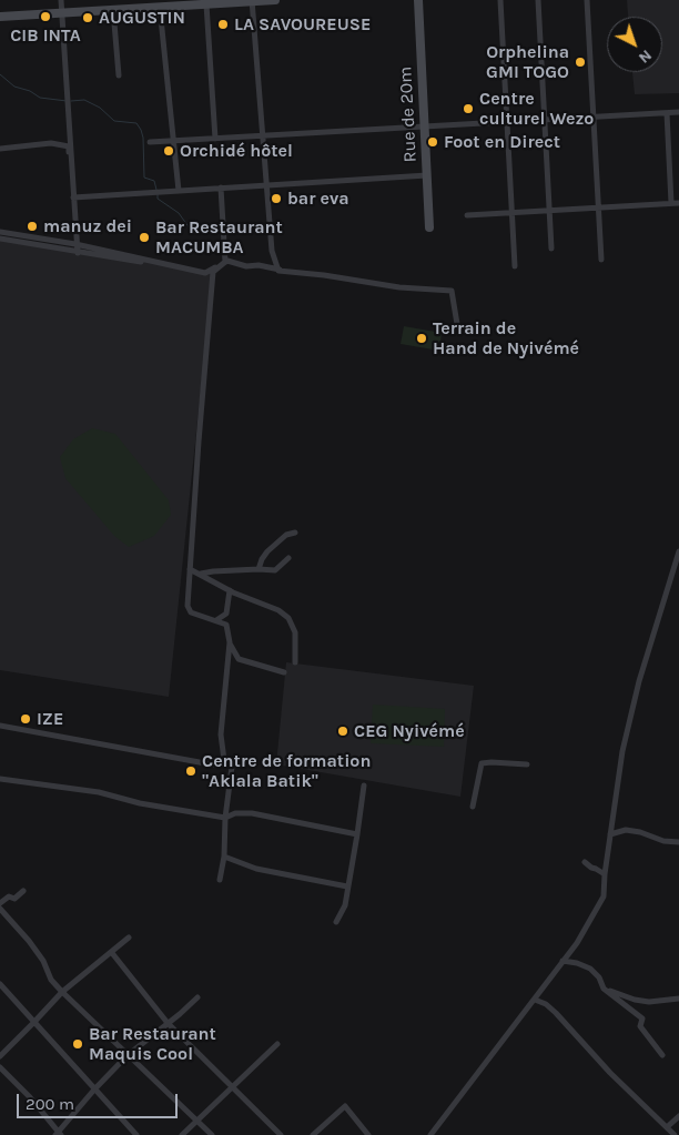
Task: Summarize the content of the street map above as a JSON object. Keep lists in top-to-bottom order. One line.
{"streets":{"main road":["Rue de 20m"]},"places":["CIB INTA","AUGUSTIN","LA SAVOUREUSE","Orphelina GMI TOGO","Centre culturel Wezo","Foot en Direct","Orchidé hôtel","bar eva","manuz dei","Bar Restaurant MACUMBA","Terrain de Hand de Nyivémé","IZE","CEG Nyivémé","Centre de formation \"Aklala Batik\"","Bar Restaurant Maquis Cool"],"scale_bar":"200 m","north":"bottom right"}
